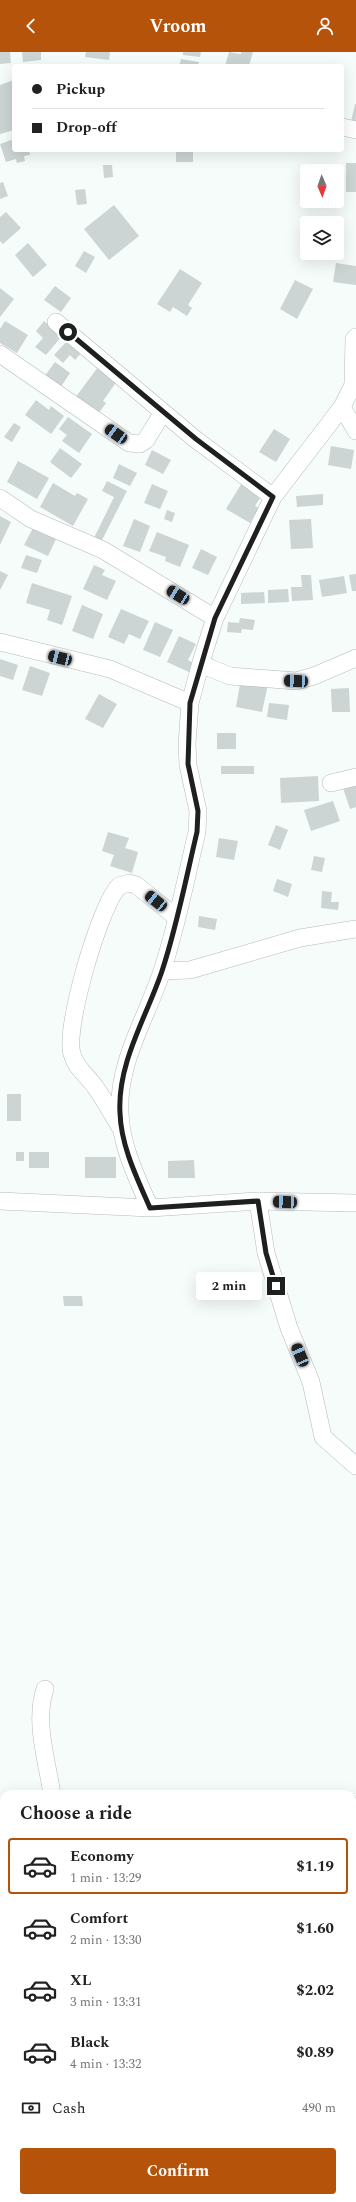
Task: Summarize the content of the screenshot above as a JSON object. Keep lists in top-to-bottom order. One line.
{"north":"bottom","page":{"header":"Vroom","banner":["Pickup","Drop-off"],"bubble":"2 min","heading":"Choose a ride","list":[{"name":"Economy","note":"1 min · 13:29","value":"$1.19"},{"name":"Comfort","note":"2 min · 13:30","value":"$1.60"},{"name":"XL","note":"3 min · 13:31","value":"$2.02"},{"name":"Black","note":"4 min · 13:32","value":"$0.89"}],"pay":["Cash","490 m"],"buttons":"Confirm"}}
